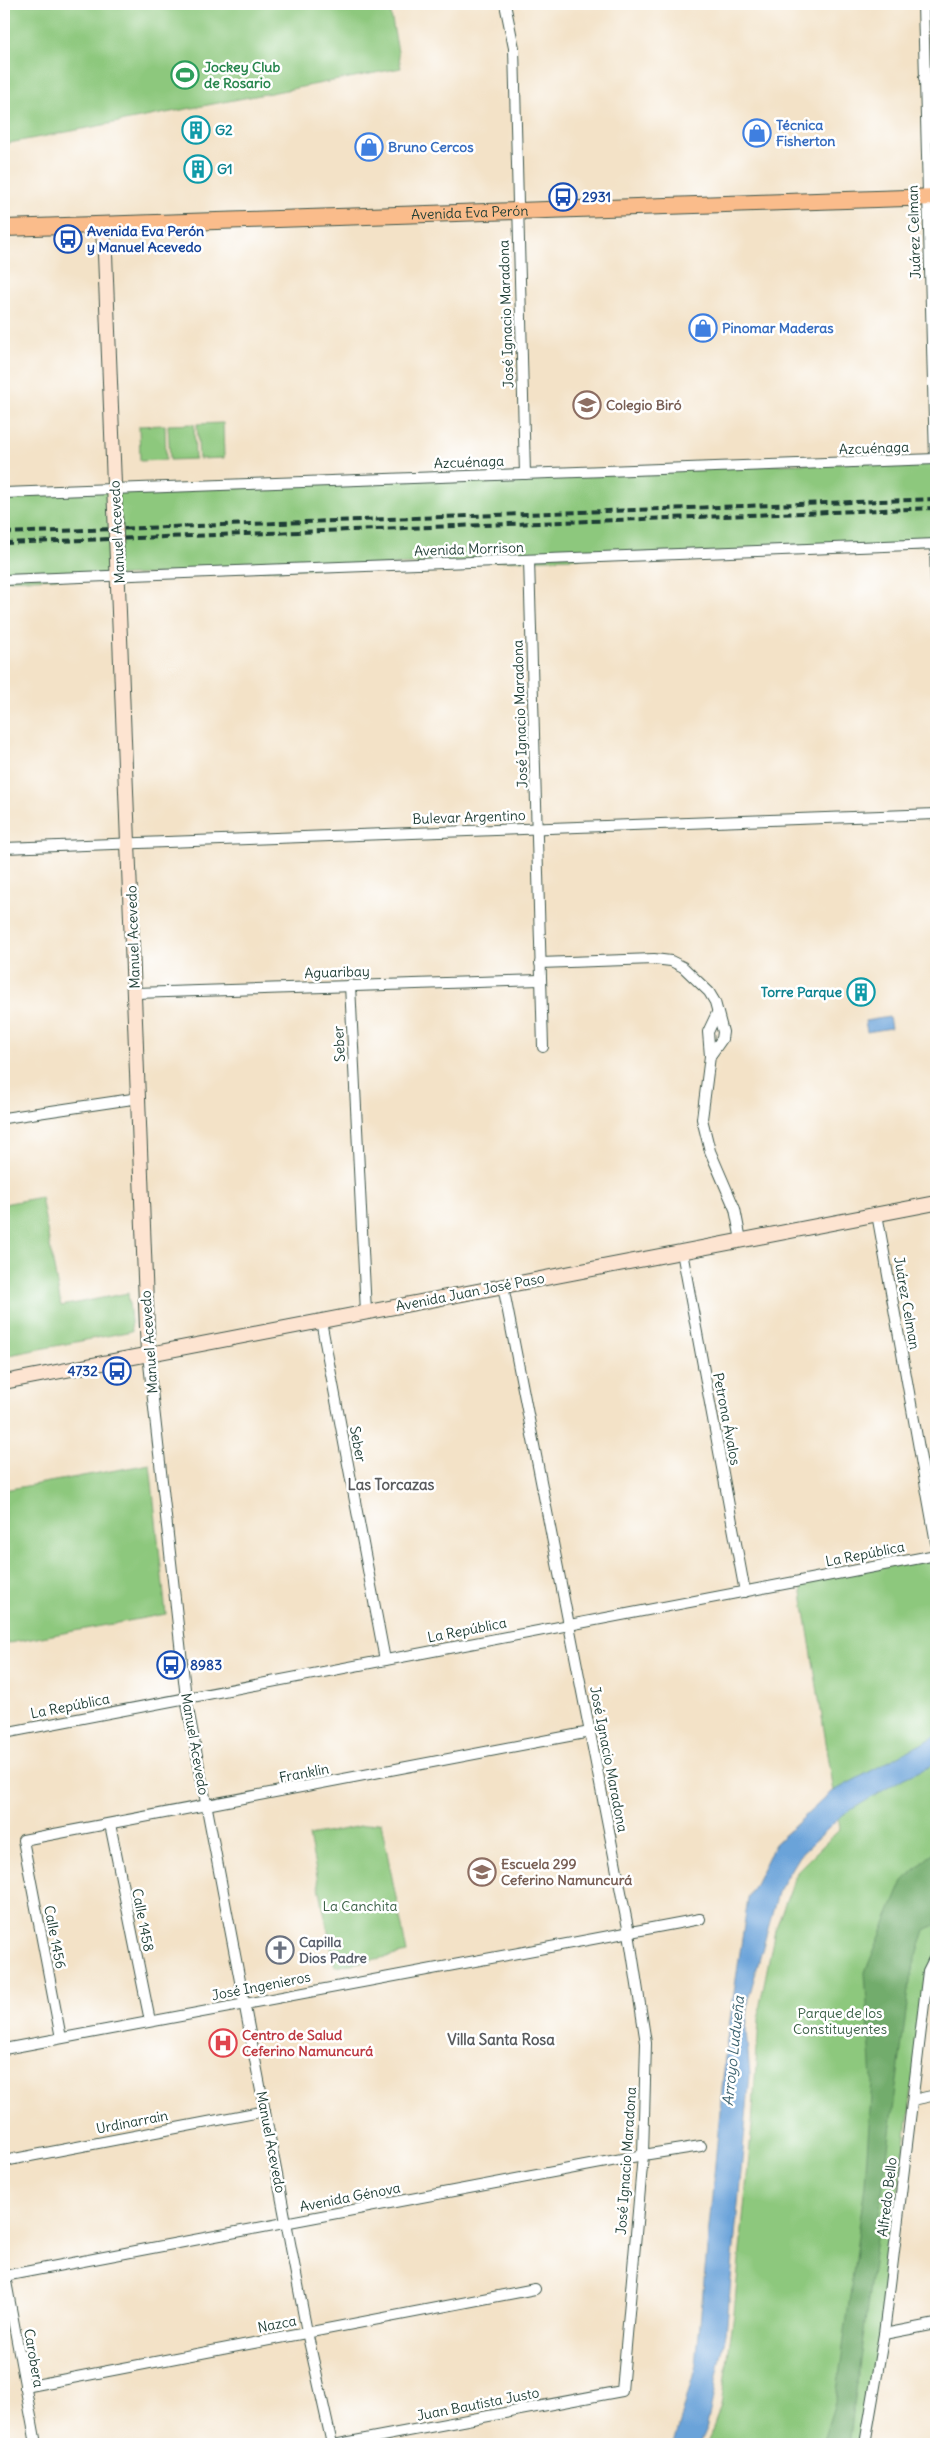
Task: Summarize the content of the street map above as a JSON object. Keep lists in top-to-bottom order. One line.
{"streets":{"main road":["Avenida Eva Perón"],"street":["Juárez Celman","José Ignacio Maradona","Azcuénaga","Manuel Acevedo","Avenida Morrison","Bulevar Argentino","Aguaribay","Seber","Avenida Juan José Paso","Petrona Ávalos","La República","Franklin","Calle 1458","Calle 1456","José Ingenieros","Urdinarrain","Avenida Génova","Alfredo Bello","Nazca","Carobera","Juan Bautista Justo"]},"crossings":[["Avenida Eva Perón","Juárez Celman"],["Avenida Eva Perón","José Ignacio Maradona"],["Avenida Eva Perón","Manuel Acevedo"],["Juárez Celman","Azcuénaga"],["Juárez Celman","Avenida Juan José Paso"],["José Ignacio Maradona","Azcuénaga"],["José Ignacio Maradona","Avenida Morrison"],["José Ignacio Maradona","Bulevar Argentino"],["José Ignacio Maradona","Aguaribay"],["José Ignacio Maradona","Avenida Juan José Paso"],["José Ignacio Maradona","La República"],["José Ignacio Maradona","Franklin"],["José Ignacio Maradona","José Ingenieros"],["José Ignacio Maradona","Avenida Génova"],["José Ignacio Maradona","Juan Bautista Justo"],["Azcuénaga","Manuel Acevedo"],["Manuel Acevedo","Avenida Morrison"],["Manuel Acevedo","Bulevar Argentino"],["Manuel Acevedo","Aguaribay"],["Manuel Acevedo","Avenida Juan José Paso"],["Manuel Acevedo","La República"],["Manuel Acevedo","Franklin"],["Manuel Acevedo","José Ingenieros"],["Manuel Acevedo","Urdinarrain"],["Manuel Acevedo","Avenida Génova"],["Manuel Acevedo","Nazca"],["Aguaribay","Seber"],["Seber","Avenida Juan José Paso"],["Seber","La República"],["Avenida Juan José Paso","Petrona Ávalos"],["Petrona Ávalos","La República"],["Franklin","Calle 1458"],["Franklin","Calle 1456"],["Calle 1458","José Ingenieros"],["Calle 1456","José Ingenieros"],["Avenida Génova","Carobera"],["Nazca","Carobera"]],"districts":["Las Torcazas","Villa Santa Rosa"],"water":["Arroyo Ludueña"],"parks":["La Canchita","Parque de los Constituyentes"],"places":{"sports":["Jockey Club de Rosario"],"building":["G2","G1","Torre Parque"],"shop":["Técnica Fisherton","Bruno Cercos","Pinomar Maderas"],"bus stop":["2931","Avenida Eva Perón y Manuel Acevedo","4732","8983"],"school or university":["Colegio Biró","Escuela 299 Ceferino Namuncurá"],"church":["Capilla Dios Padre"],"hospital":["Centro de Salud Ceferino Namuncurá"]}}
